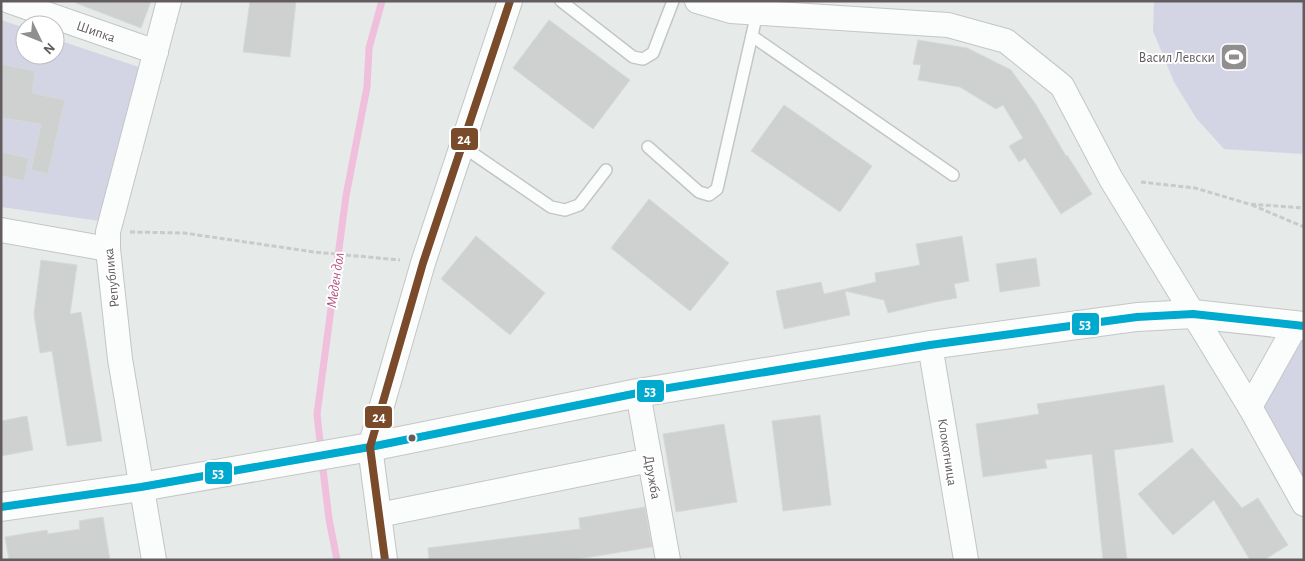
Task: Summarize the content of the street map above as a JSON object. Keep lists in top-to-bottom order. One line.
{"streets":{"street":["Шипка","Република","Клокотница","Дружба"]},"crossings":[["Шипка","Република"]],"water":["Меден дол"],"places":{"sports":["Васил Левски"]},"lines":["transit line 24","transit line 53"],"north":"bottom right"}
